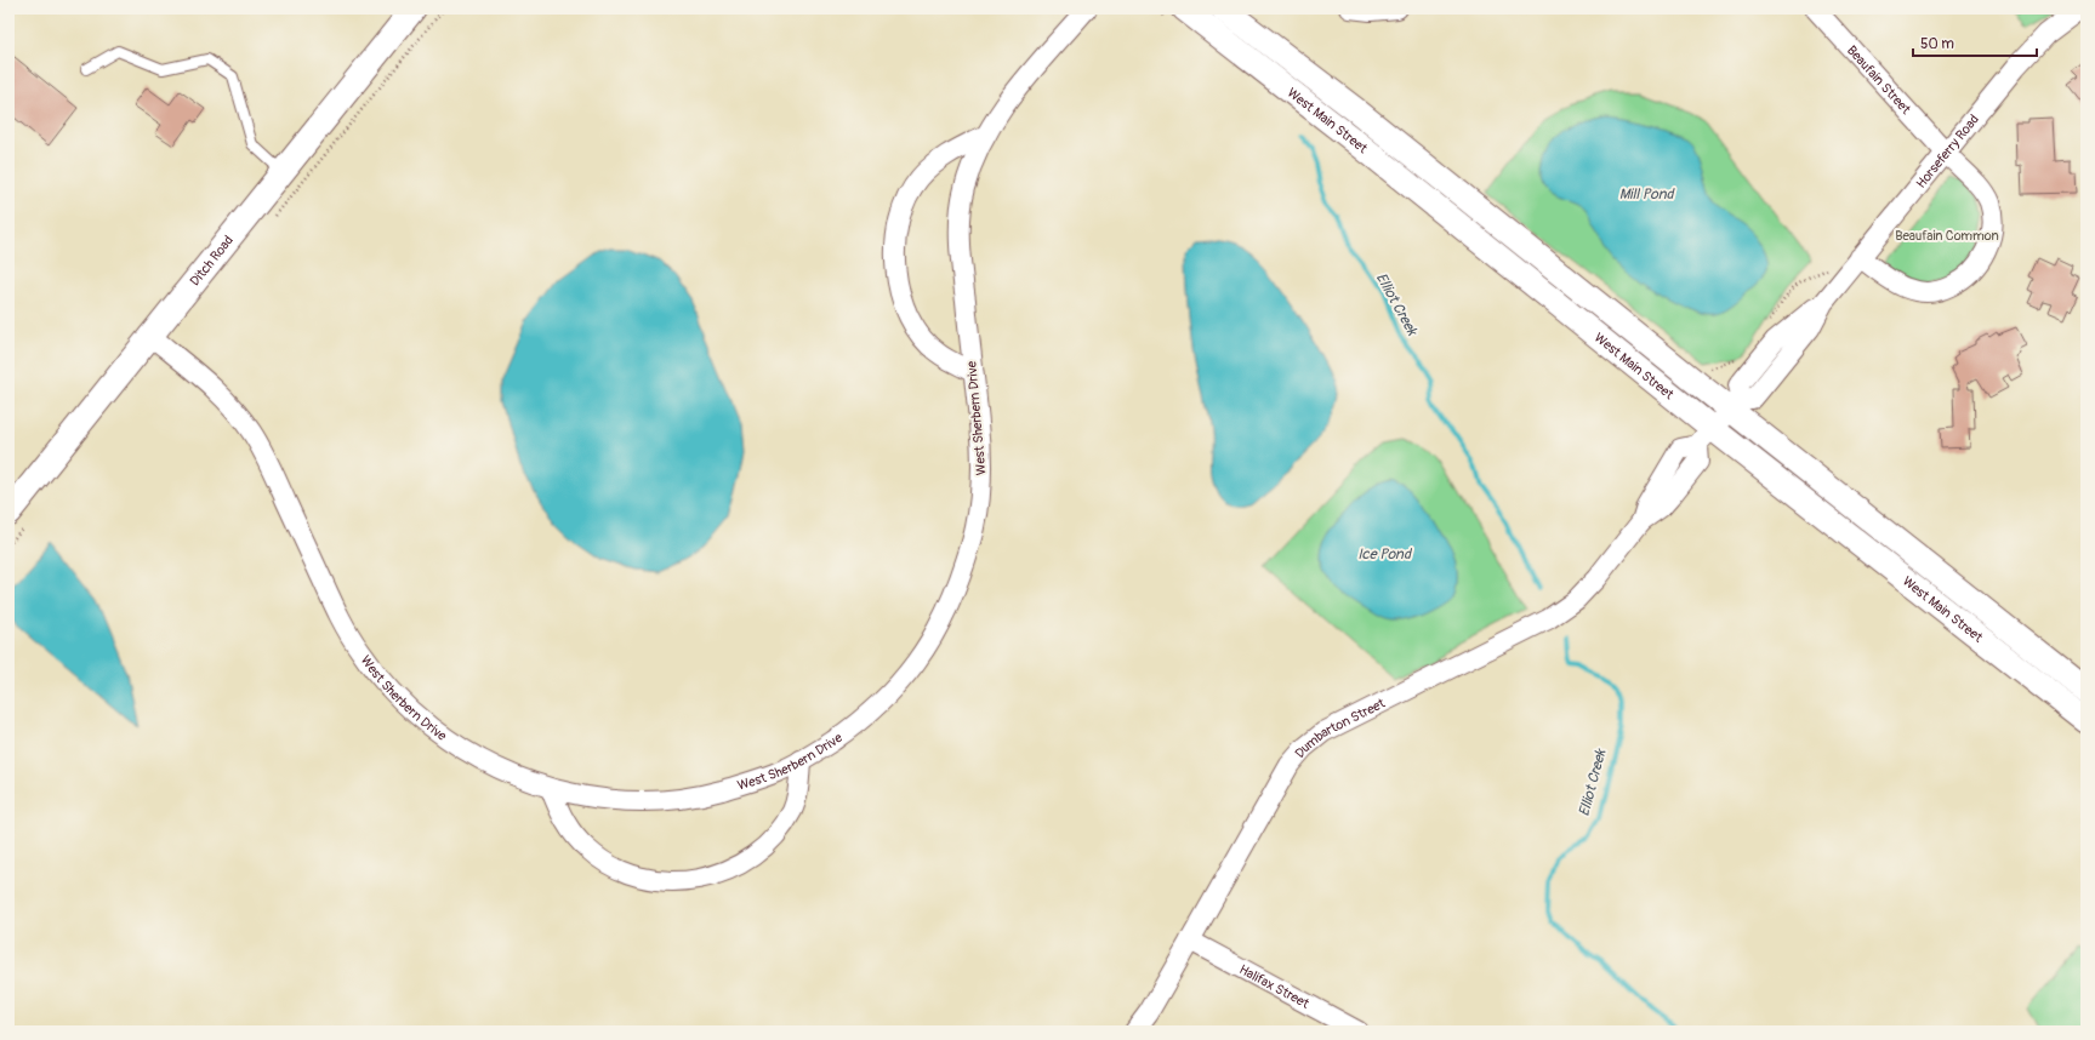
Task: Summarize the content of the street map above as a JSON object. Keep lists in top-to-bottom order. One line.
{"streets":{"street":["Beaufain Street","West Main Street","Horseferry Road","Ditch Road","West Sherbern Drive","Dumbarton Street","Halifax Street"]},"crossings":[["Beaufain Street","Horseferry Road"],["West Main Street","Horseferry Road"],["West Main Street","Dumbarton Street"],["Horseferry Road","Dumbarton Street"],["Ditch Road","West Sherbern Drive"],["Dumbarton Street","Halifax Street"]],"water":["Mill Pond","Elliot Creek","Ice Pond"],"parks":["Beaufain Common"],"scale_bar":"50 m"}
